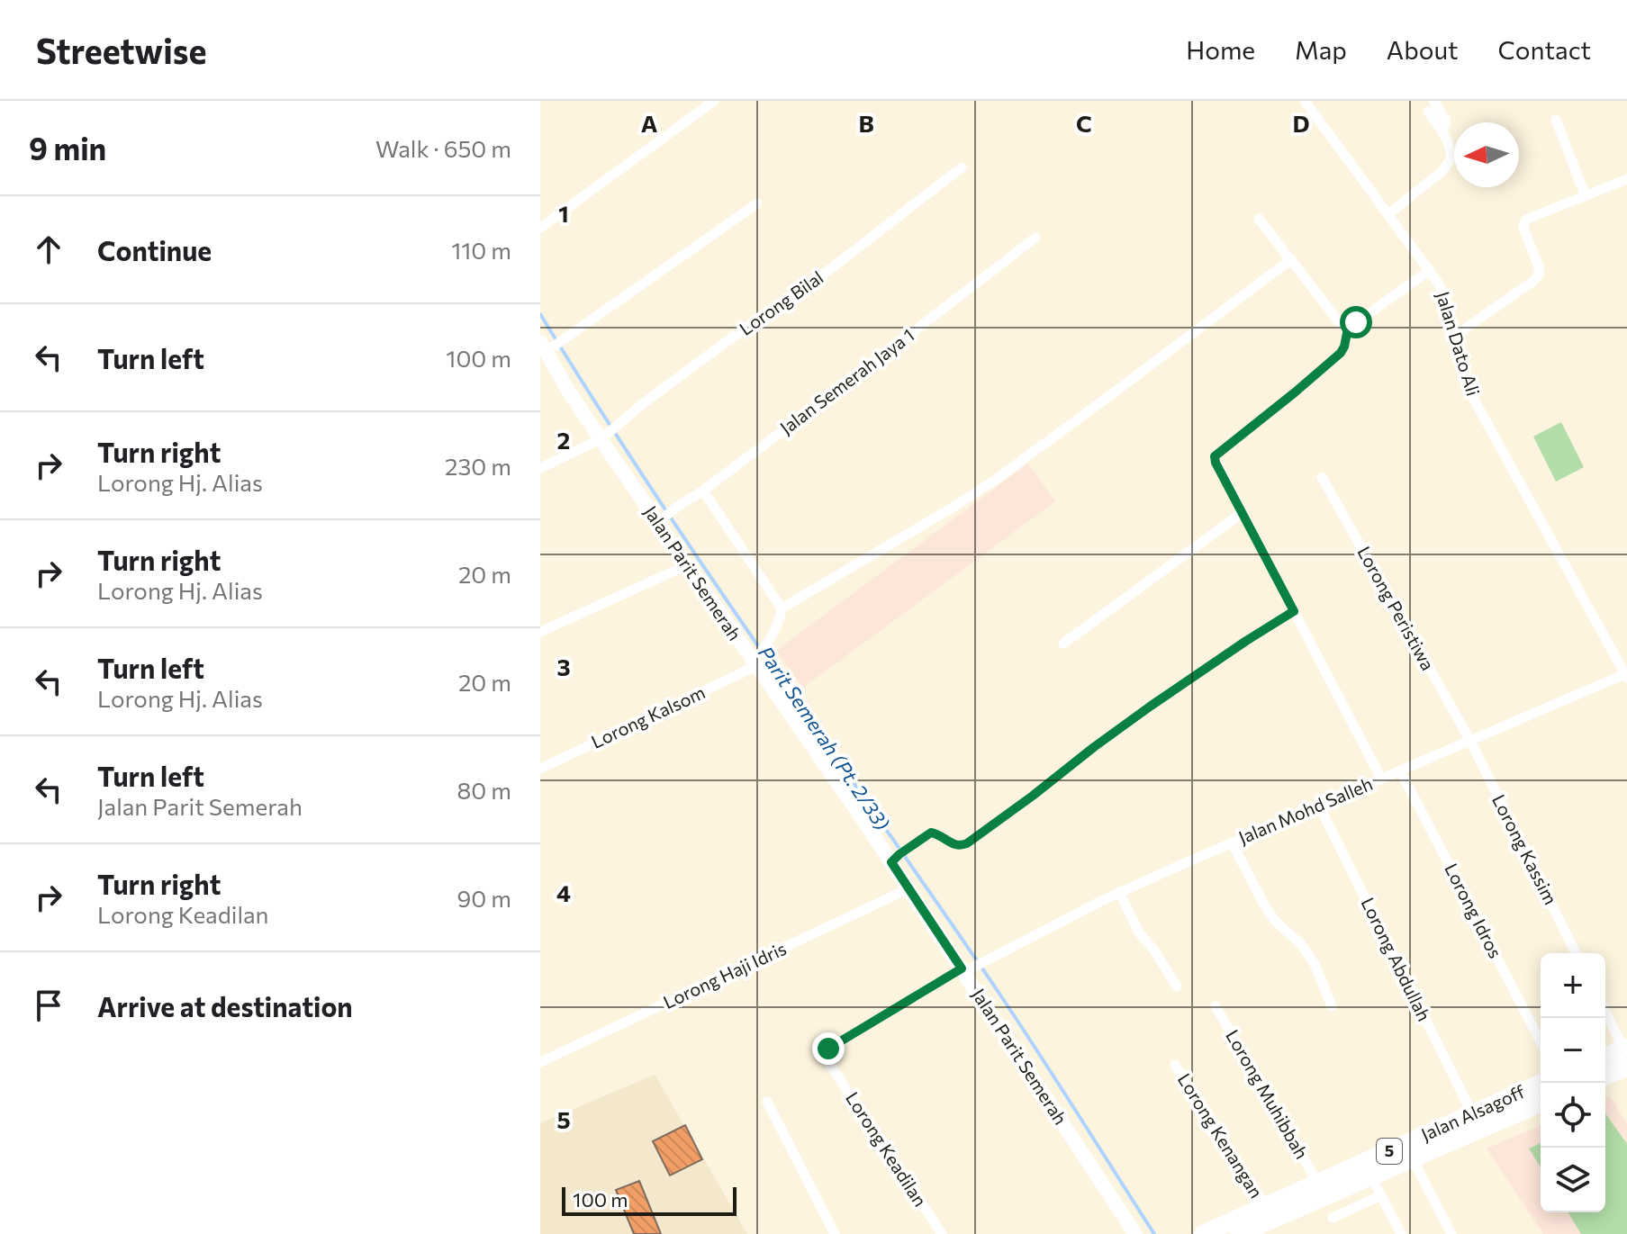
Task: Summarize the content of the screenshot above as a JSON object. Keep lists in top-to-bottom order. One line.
{"streets":{"highway":["Jalan Alsagoff","5"],"main road":["Jalan Parit Semerah"],"street":["Lorong Bilal","Jalan Dato Ali","Jalan Semerah Jaya 1","Lorong Peristiwa","Lorong Kalsom","Jalan Mohd Salleh","Lorong Kassim","Lorong Idros","Lorong Abdullah","Lorong Haji Idris","Lorong Muhibbah","Lorong Kenangan","Lorong Keadilan"]},"crossings":[["Lorong Bilal","Jalan Parit Semerah"],["Jalan Dato Ali","Jalan Mohd Salleh"],["Jalan Semerah Jaya 1","Jalan Parit Semerah"],["Jalan Parit Semerah","Lorong Kalsom"],["Jalan Parit Semerah","Jalan Mohd Salleh"],["Jalan Parit Semerah","Lorong Haji Idris"],["Jalan Parit Semerah","Lorong Keadilan"],["Lorong Peristiwa","Jalan Mohd Salleh"],["Lorong Peristiwa","Lorong Kassim"],["Jalan Mohd Salleh","Lorong Kassim"],["Jalan Mohd Salleh","Lorong Idros"],["Jalan Mohd Salleh","Lorong Abdullah"],["Jalan Mohd Salleh","Lorong Keadilan"],["Lorong Abdullah","Jalan Alsagoff"],["Lorong Muhibbah","Jalan Alsagoff"],["Jalan Alsagoff","Lorong Kenangan"]],"water":["Parit Semerah (Pt. 2/33)"],"scale_bar":"100 m","north":"left","page":{"header":"Streetwise","nav":["Home","Map","About","Contact"],"heading":["9 min","Walk · 650 m"],"list":[["Continue","110 m"],["Turn left","100 m"],["Turn right","Lorong Hj. Alias","230 m"],["Turn right","Lorong Hj. Alias","20 m"],["Turn left","Lorong Hj. Alias","20 m"],["Turn left","Jalan Parit Semerah","80 m"],["Turn right","Lorong Keadilan","90 m"],"Arrive at destination"],"map_buttons":["+","−"],"scale":"100 m"},"grid":{"columns":["A","B","C","D"],"rows":["1","2","3","4","5"]}}
